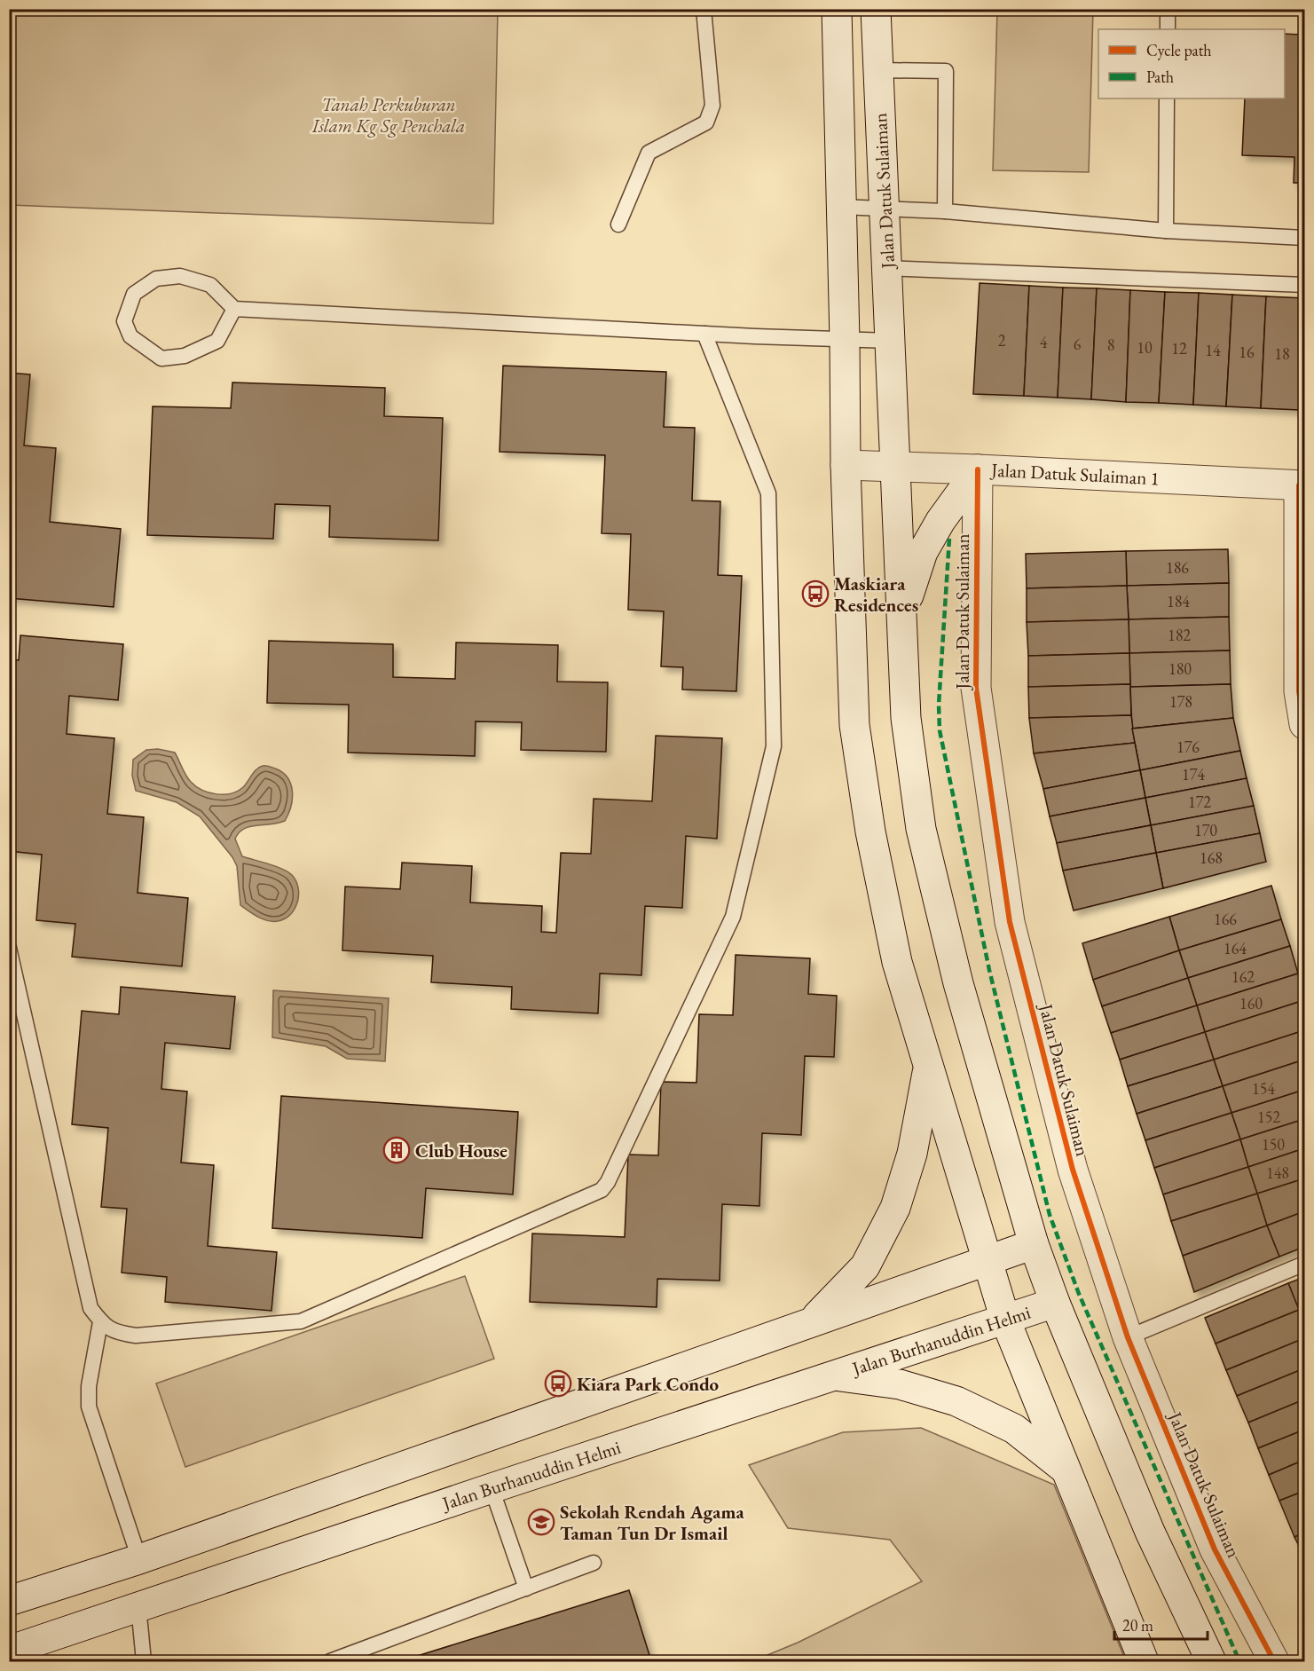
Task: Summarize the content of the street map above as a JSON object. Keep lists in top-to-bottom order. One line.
{"streets":{"main road":["Jalan Datuk Sulaiman","Jalan Datuk Sulaiman 1","Jalan Burhanuddin Helmi"]},"crossings":[["Jalan Datuk Sulaiman","Jalan Datuk Sulaiman 1"],["Jalan Datuk Sulaiman","Jalan Burhanuddin Helmi"]],"parks":["Tanah Perkuburan Islam Kg Sg Penchala"],"places":{"bus stop":["Maskiara Residences","Kiara Park Condo"],"building":["Club House"],"school or university":["Sekolah Rendah Agama Taman Tun Dr Ismail"]},"house_numbers":["2","4","6","8","10","12","14","16","18","186","184","182","180","178","176","174","172","170","168","166","164","162","160","154","152","150","148"],"legend":["Cycle path","Path"],"scale_bar":"20 m"}
